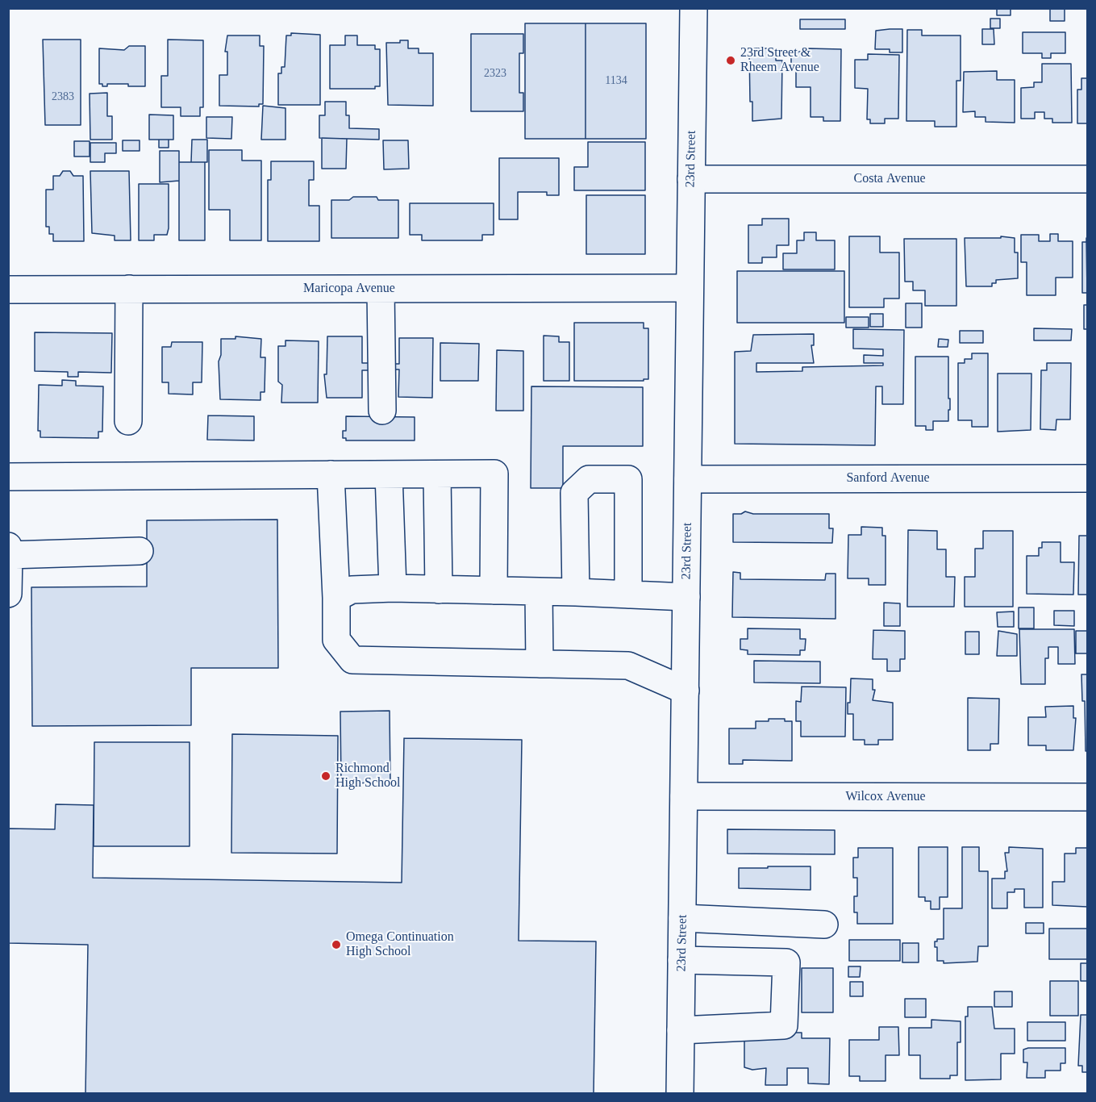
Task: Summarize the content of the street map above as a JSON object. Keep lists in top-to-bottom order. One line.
{"streets":{"street":["23rd Street","Costa Avenue","Maricopa Avenue","Sanford Avenue","Wilcox Avenue"]},"crossings":[["23rd Street","Costa Avenue"],["23rd Street","Maricopa Avenue"],["23rd Street","Sanford Avenue"],["23rd Street","Wilcox Avenue"]],"places":["23rd Street & Rheem Avenue","Richmond High School","Omega Continuation High School"],"house_numbers":["2323","1134","2383"]}
